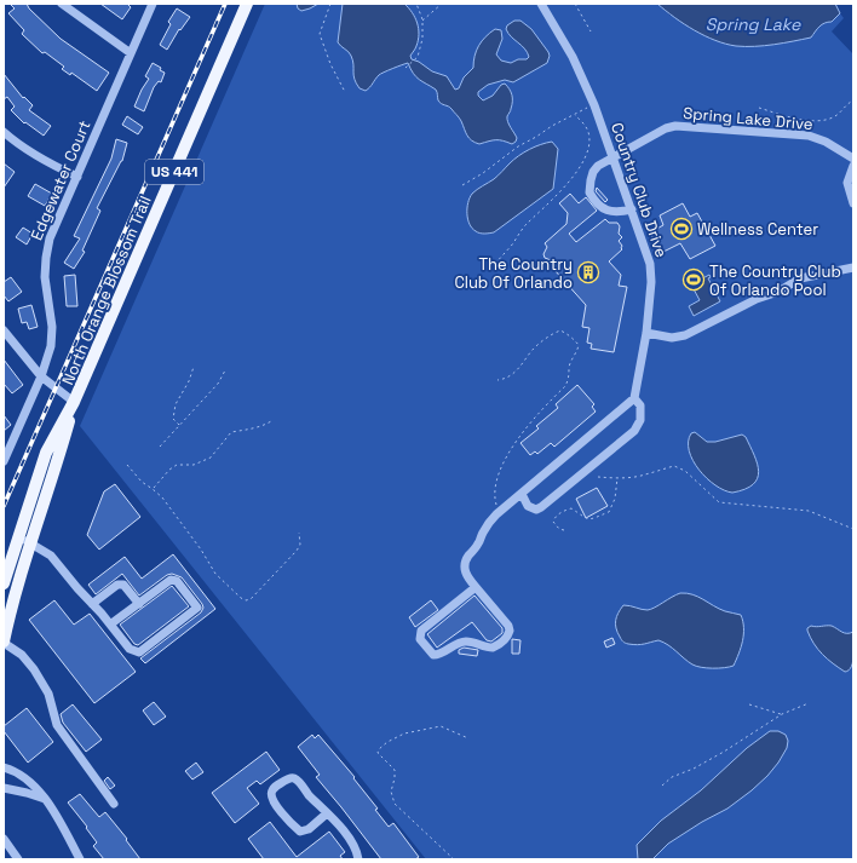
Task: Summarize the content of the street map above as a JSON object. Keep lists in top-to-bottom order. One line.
{"streets":{"main road":["US 441","North Orange Blossom Trail"],"street":["Spring Lake Drive","Edgewater Court","Country Club Drive"]},"crossings":[["Spring Lake Drive","Country Club Drive"]],"water":["Spring Lake"],"places":{"sports":["Wellness Center","The Country Club Of Orlando Pool"],"building":["The Country Club Of Orlando"]}}
